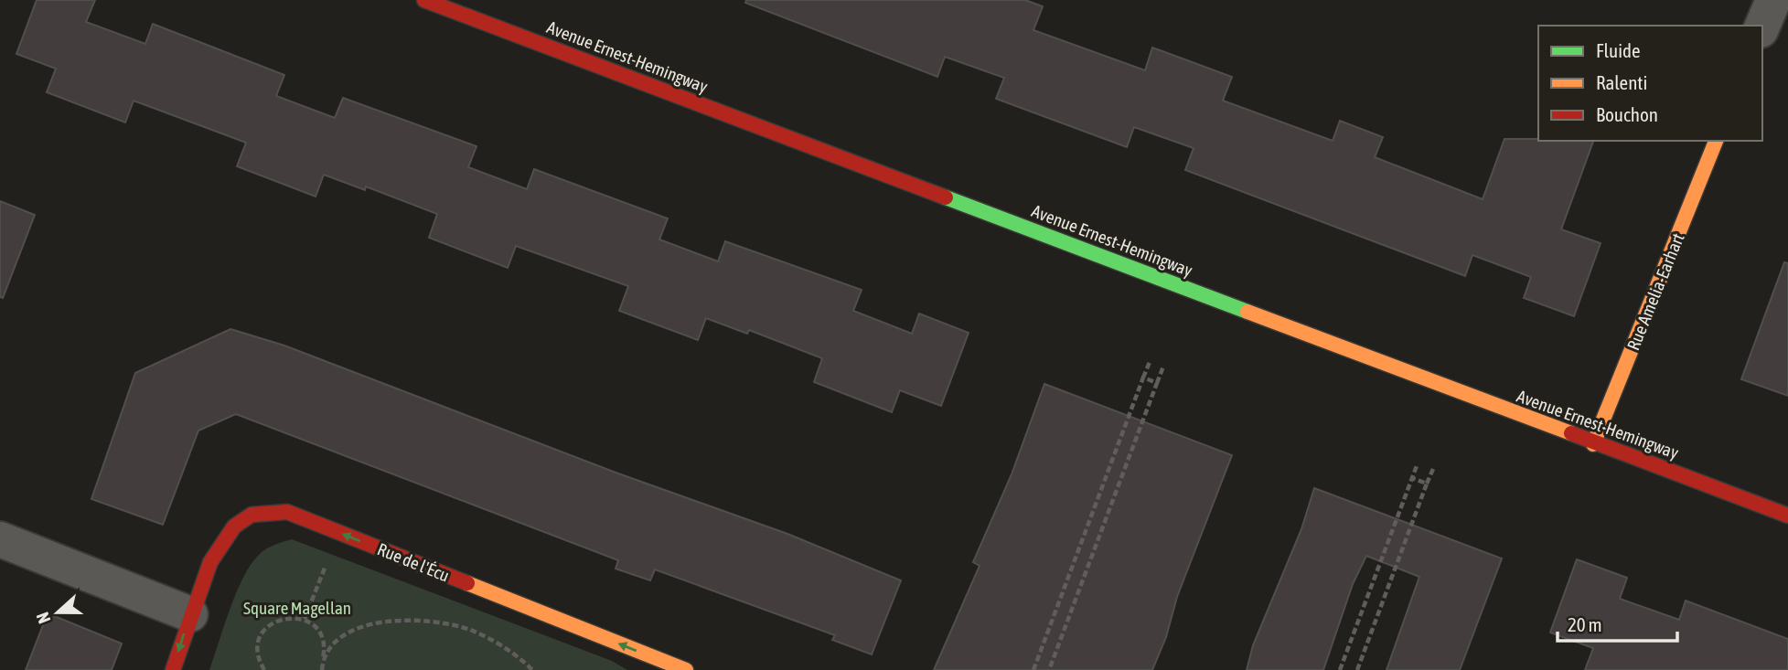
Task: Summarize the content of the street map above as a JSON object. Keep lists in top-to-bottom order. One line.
{"streets":{"street":["Avenue Ernest-Hemingway","Rue Amelia-Earhart","Rue de l'Écu"]},"crossings":[["Avenue Ernest-Hemingway","Rue Amelia-Earhart"]],"one_way":["Rue de l'Écu"],"parks":["Square Magellan"],"legend":["Fluide","Ralenti","Bouchon"],"scale_bar":"20 m","north":"left"}
